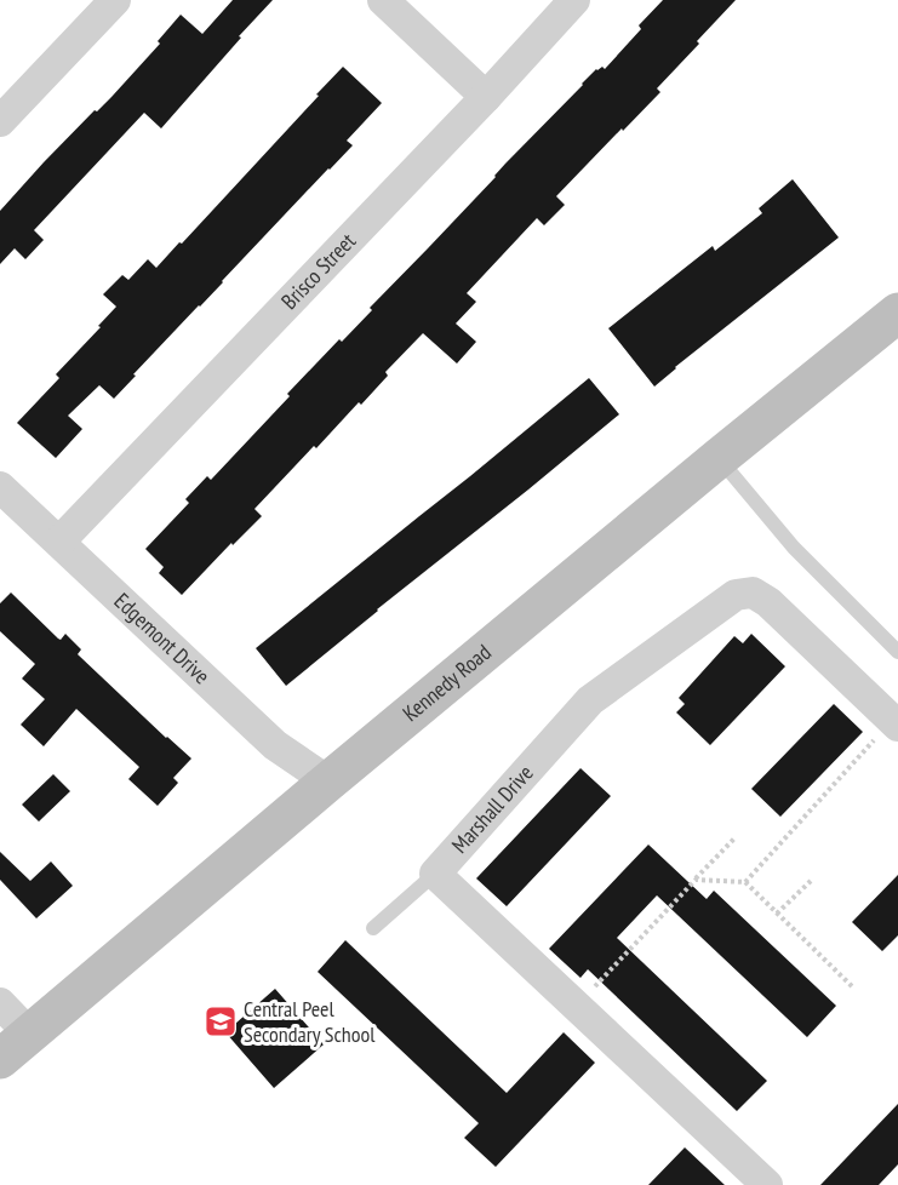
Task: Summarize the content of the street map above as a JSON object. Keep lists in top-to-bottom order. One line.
{"streets":{"main road":["Kennedy Road"],"street":["Brisco Street","Edgemont Drive","Marshall Drive"]},"crossings":[["Brisco Street","Edgemont Drive"],["Edgemont Drive","Kennedy Road"]],"places":{"school or university":["Central Peel Secondary School"]}}
